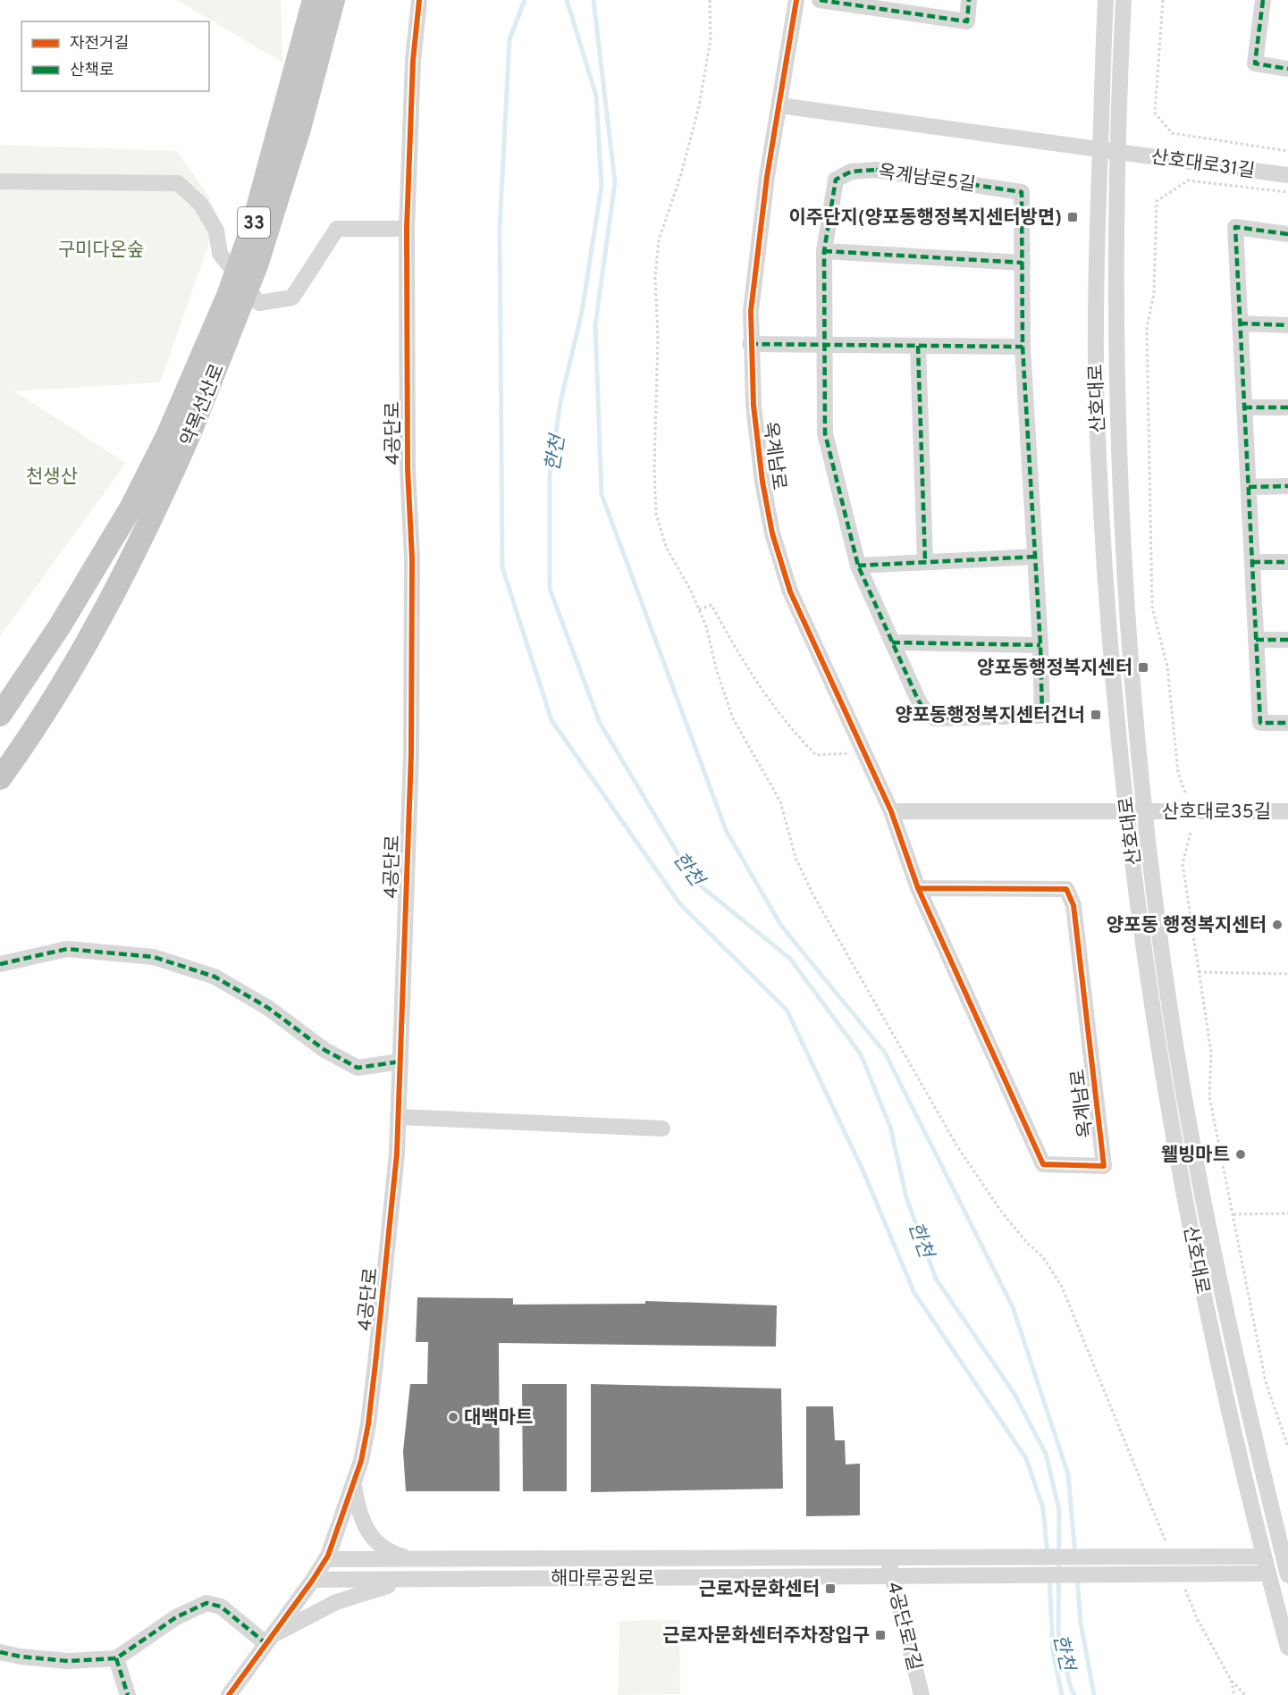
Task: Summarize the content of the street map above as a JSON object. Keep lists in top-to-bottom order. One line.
{"streets":{"highway":["33","약목선산로"],"street":["산호대로31길","옥계남로5길","산호대로","4공단로","옥계남로","산호대로35길","해마루공원로","4공단로7길"]},"crossings":[["산호대로31길","산호대로"],["산호대로31길","옥계남로"],["산호대로","산호대로35길"],["산호대로","해마루공원로"],["4공단로","해마루공원로"],["해마루공원로","4공단로7길"]],"water":["한천"],"parks":["구미다온숲","천생산"],"places":{"transit":["이주단지(양포동행정복지센터방면)","양포동행정복지센터","양포동행정복지센터건너","근로자문화센터","근로자문화센터주차장입구"],"other":["양포동 행정복지센터","웰빙마트","대백마트"]},"legend":["자전거길","산책로"]}
